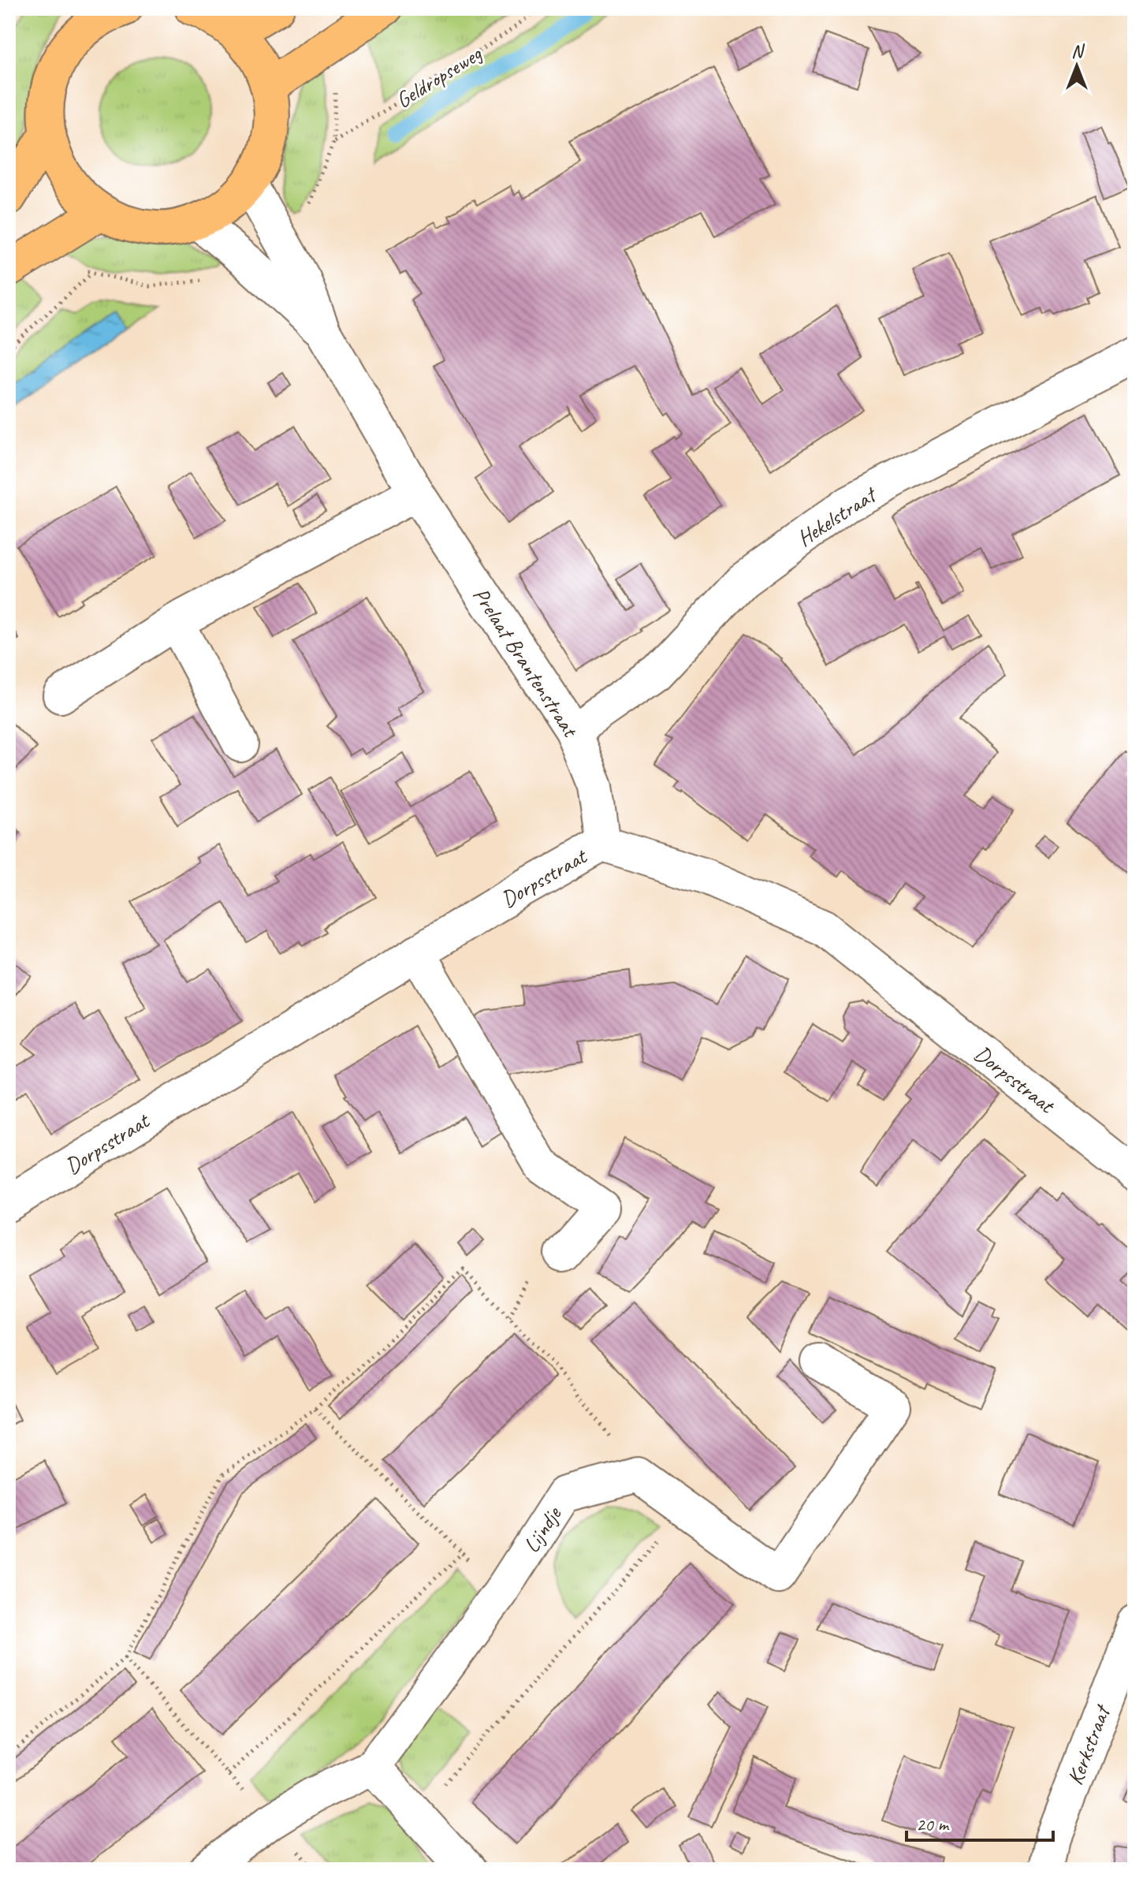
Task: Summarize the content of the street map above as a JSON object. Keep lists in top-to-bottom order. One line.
{"streets":{"street":["Hekelstraat","Prelaat Brantenstraat","Dorpsstraat","Lijndje","Kerkstraat"],"path":["Geldropseweg"]},"crossings":[["Hekelstraat","Prelaat Brantenstraat"],["Prelaat Brantenstraat","Dorpsstraat"]],"scale_bar":"20 m","north":"top"}
